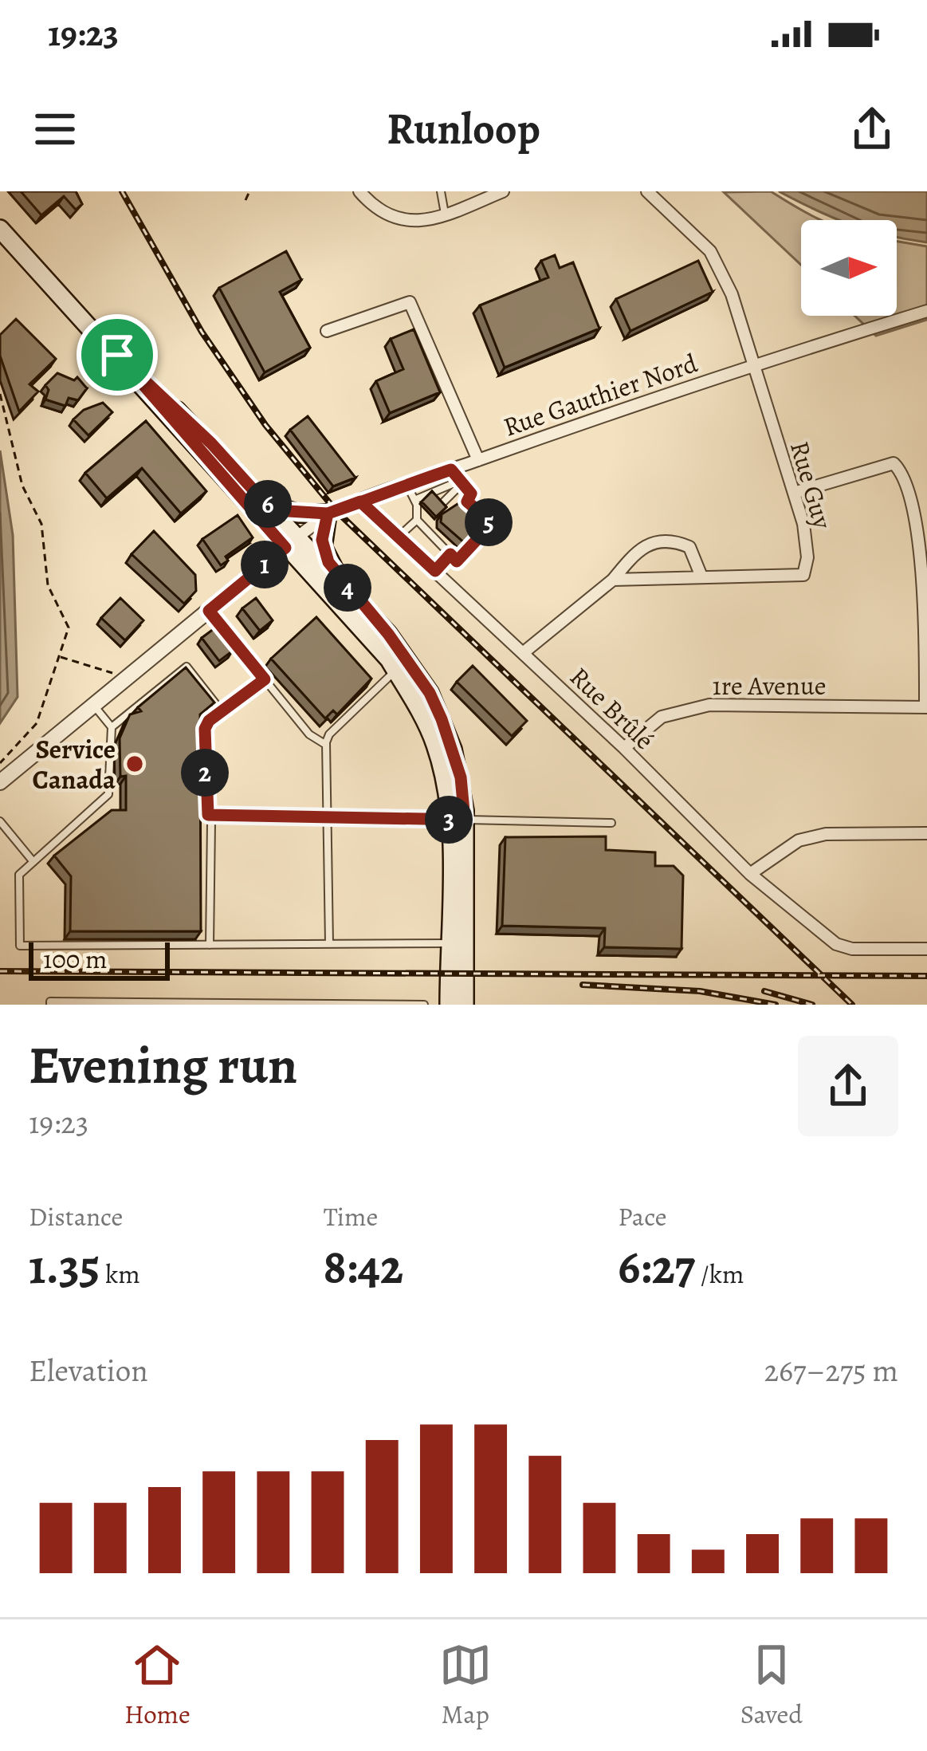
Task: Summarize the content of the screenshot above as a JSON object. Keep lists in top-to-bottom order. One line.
{"streets":{"street":["Rue Gauthier Nord","Rue Guy","1re Avenue","Rue Brûlé"]},"crossings":[["Rue Gauthier Nord","Rue Guy"],["Rue Gauthier Nord","Rue Brûlé"],["1re Avenue","Rue Brûlé"]],"places":["Service Canada"],"scale_bar":"100 m","north":"right","page":{"status":"19:23","header":"Runloop","pins":["6","5","1","4","2","3"],"scale":"100 m","heading":["Evening run","19:23"],"stats":[["Distance","1.35 km"],["Time","8:42"],["Pace","6:27 /km"]],"chart":["Elevation","267–275 m"],"tabs":["Home","Map","Saved"]}}
